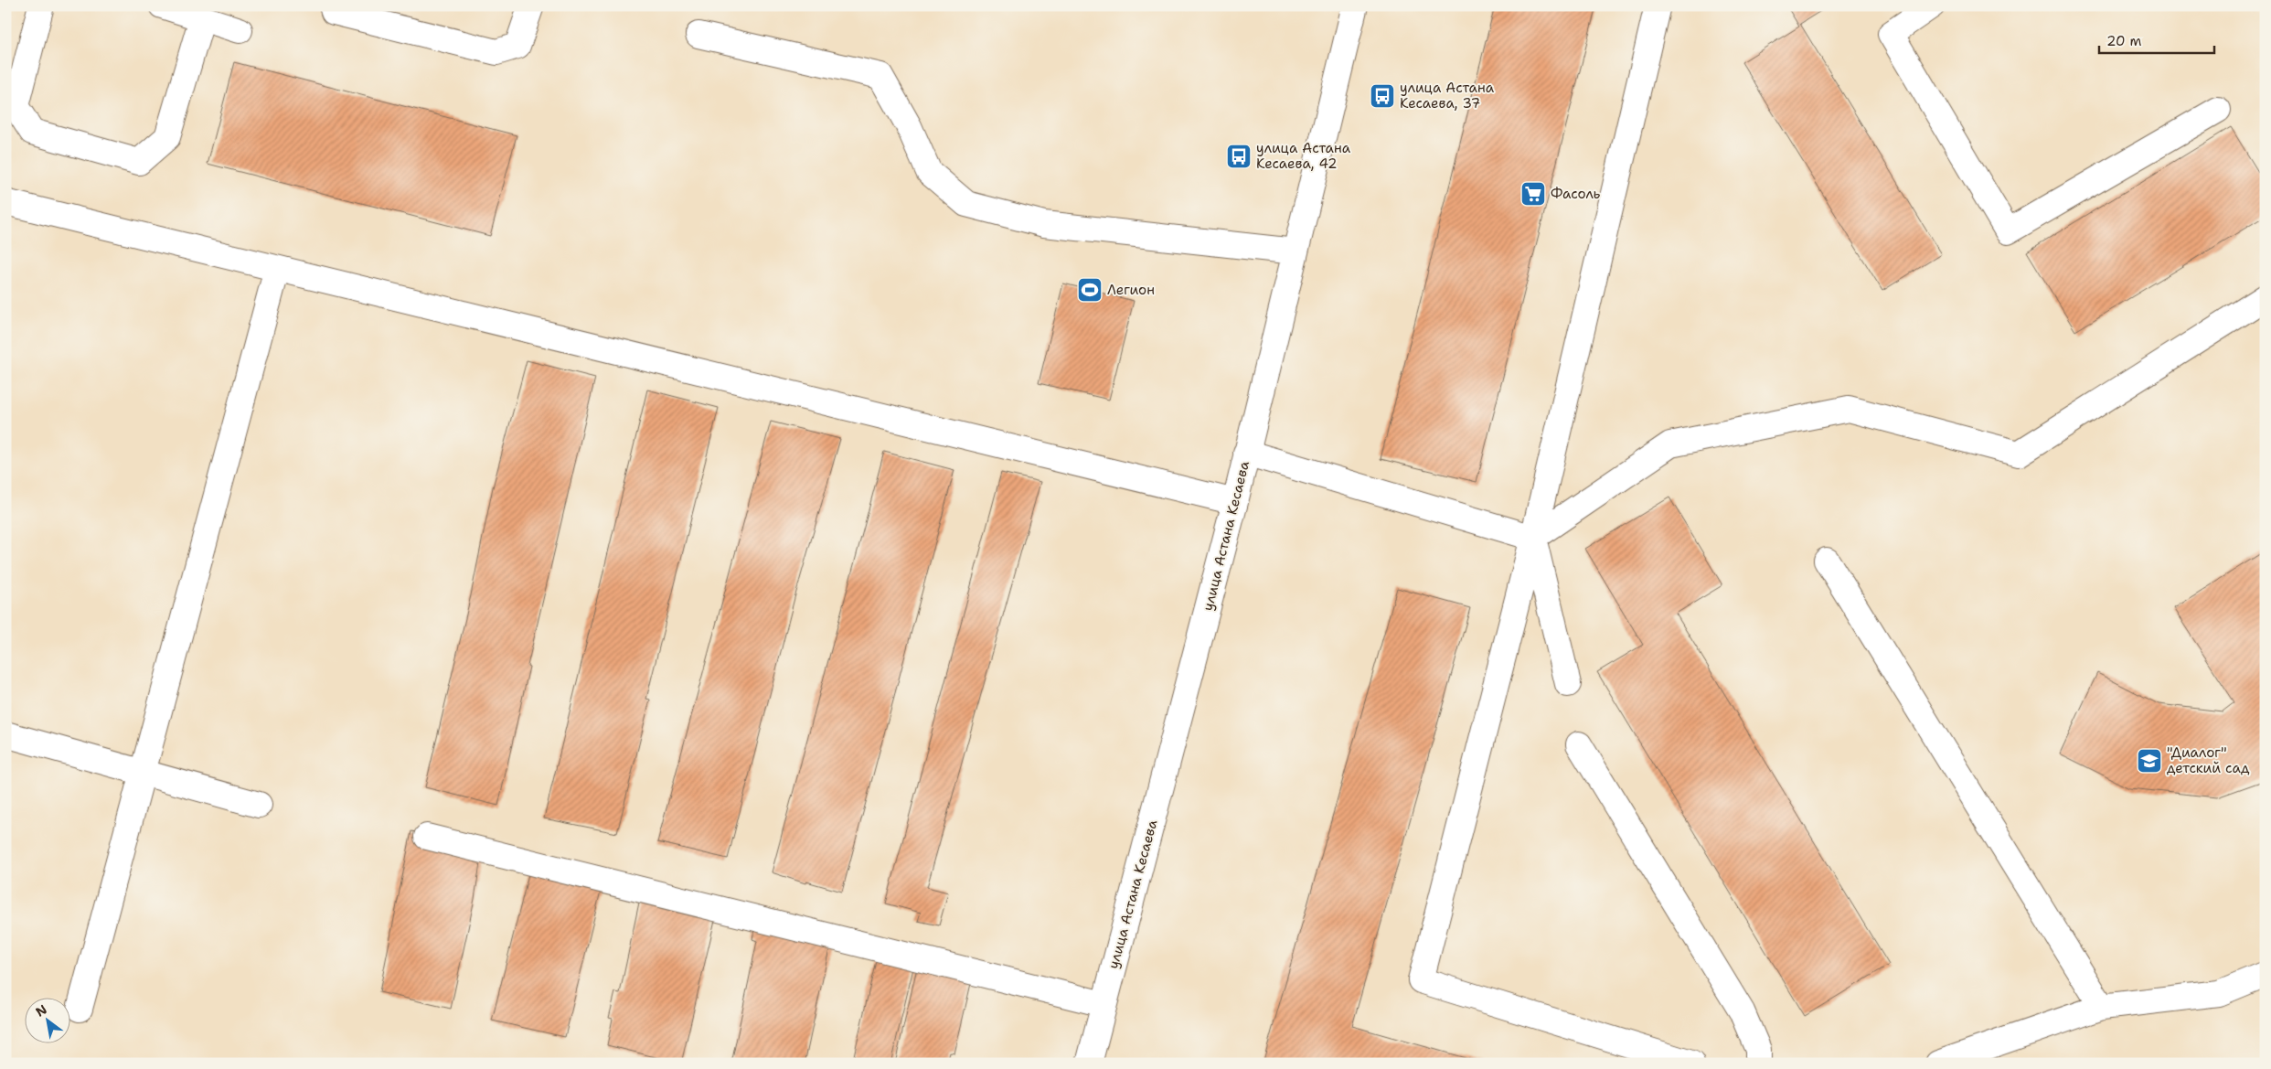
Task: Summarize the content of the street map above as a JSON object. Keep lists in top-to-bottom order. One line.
{"streets":{"street":["улица Астана Кесаева"]},"places":{"bus stop":["улица Астана Кесаева, 37","улица Астана Кесаева, 42"],"supermarket":["Фасоль"],"sports":["Легион"],"school or university":["\"Диалог\" детский сад"]},"scale_bar":"20 m","north":"top left"}
